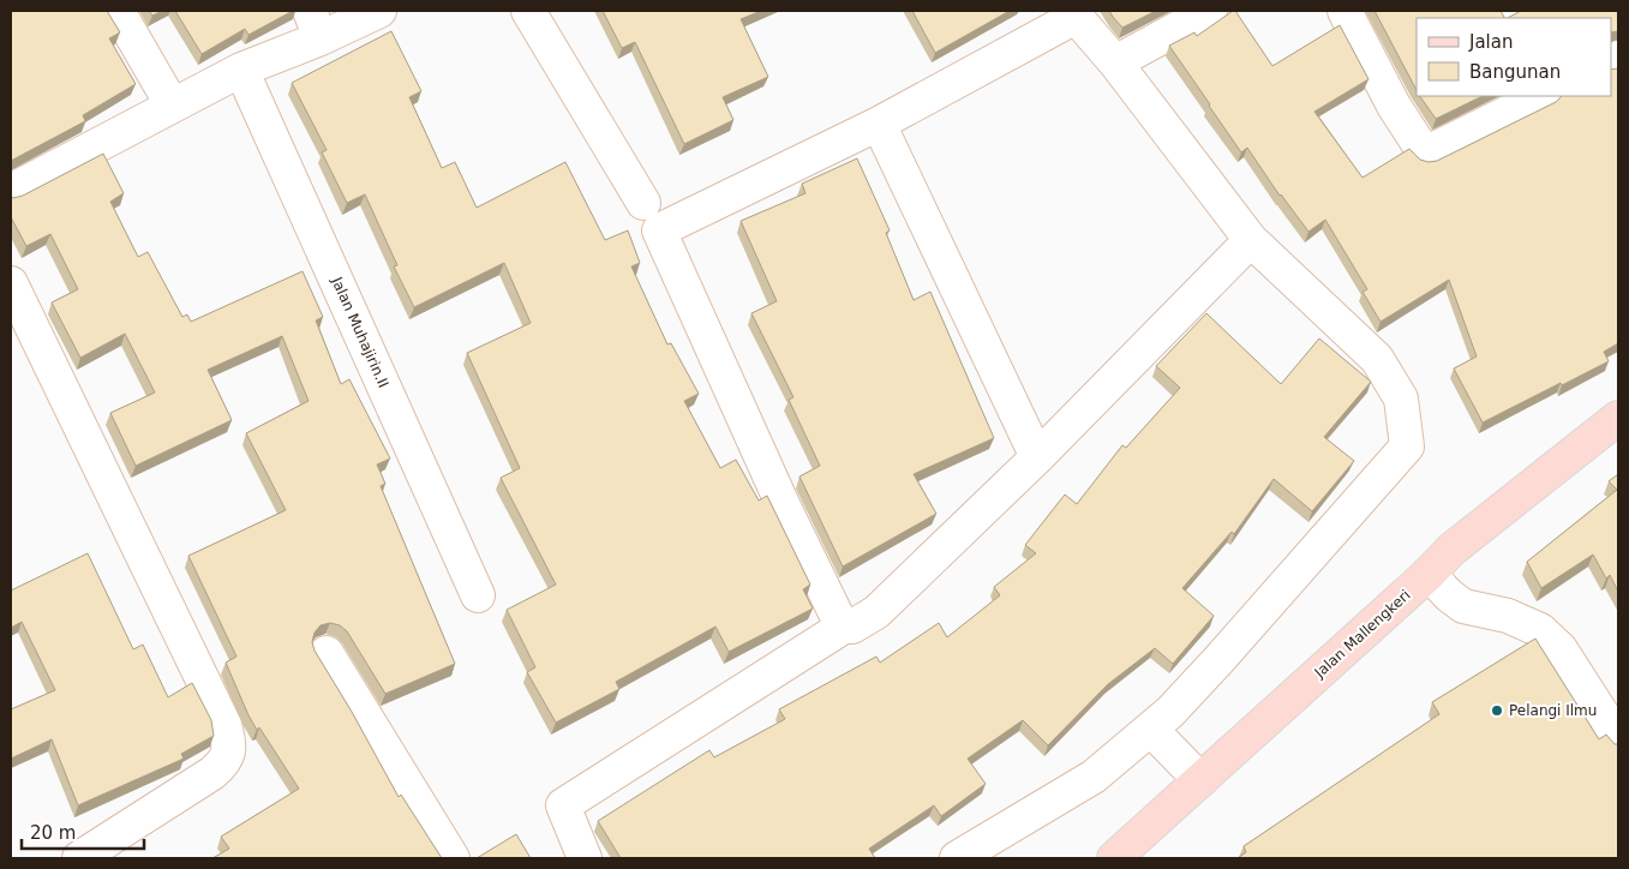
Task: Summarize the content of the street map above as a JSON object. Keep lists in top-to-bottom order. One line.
{"streets":{"main road":["Jalan Mallengkeri"],"street":["Jalan Muhajirin.II"]},"places":["Pelangi Ilmu"],"legend":["Jalan","Bangunan"],"scale_bar":"20 m"}
